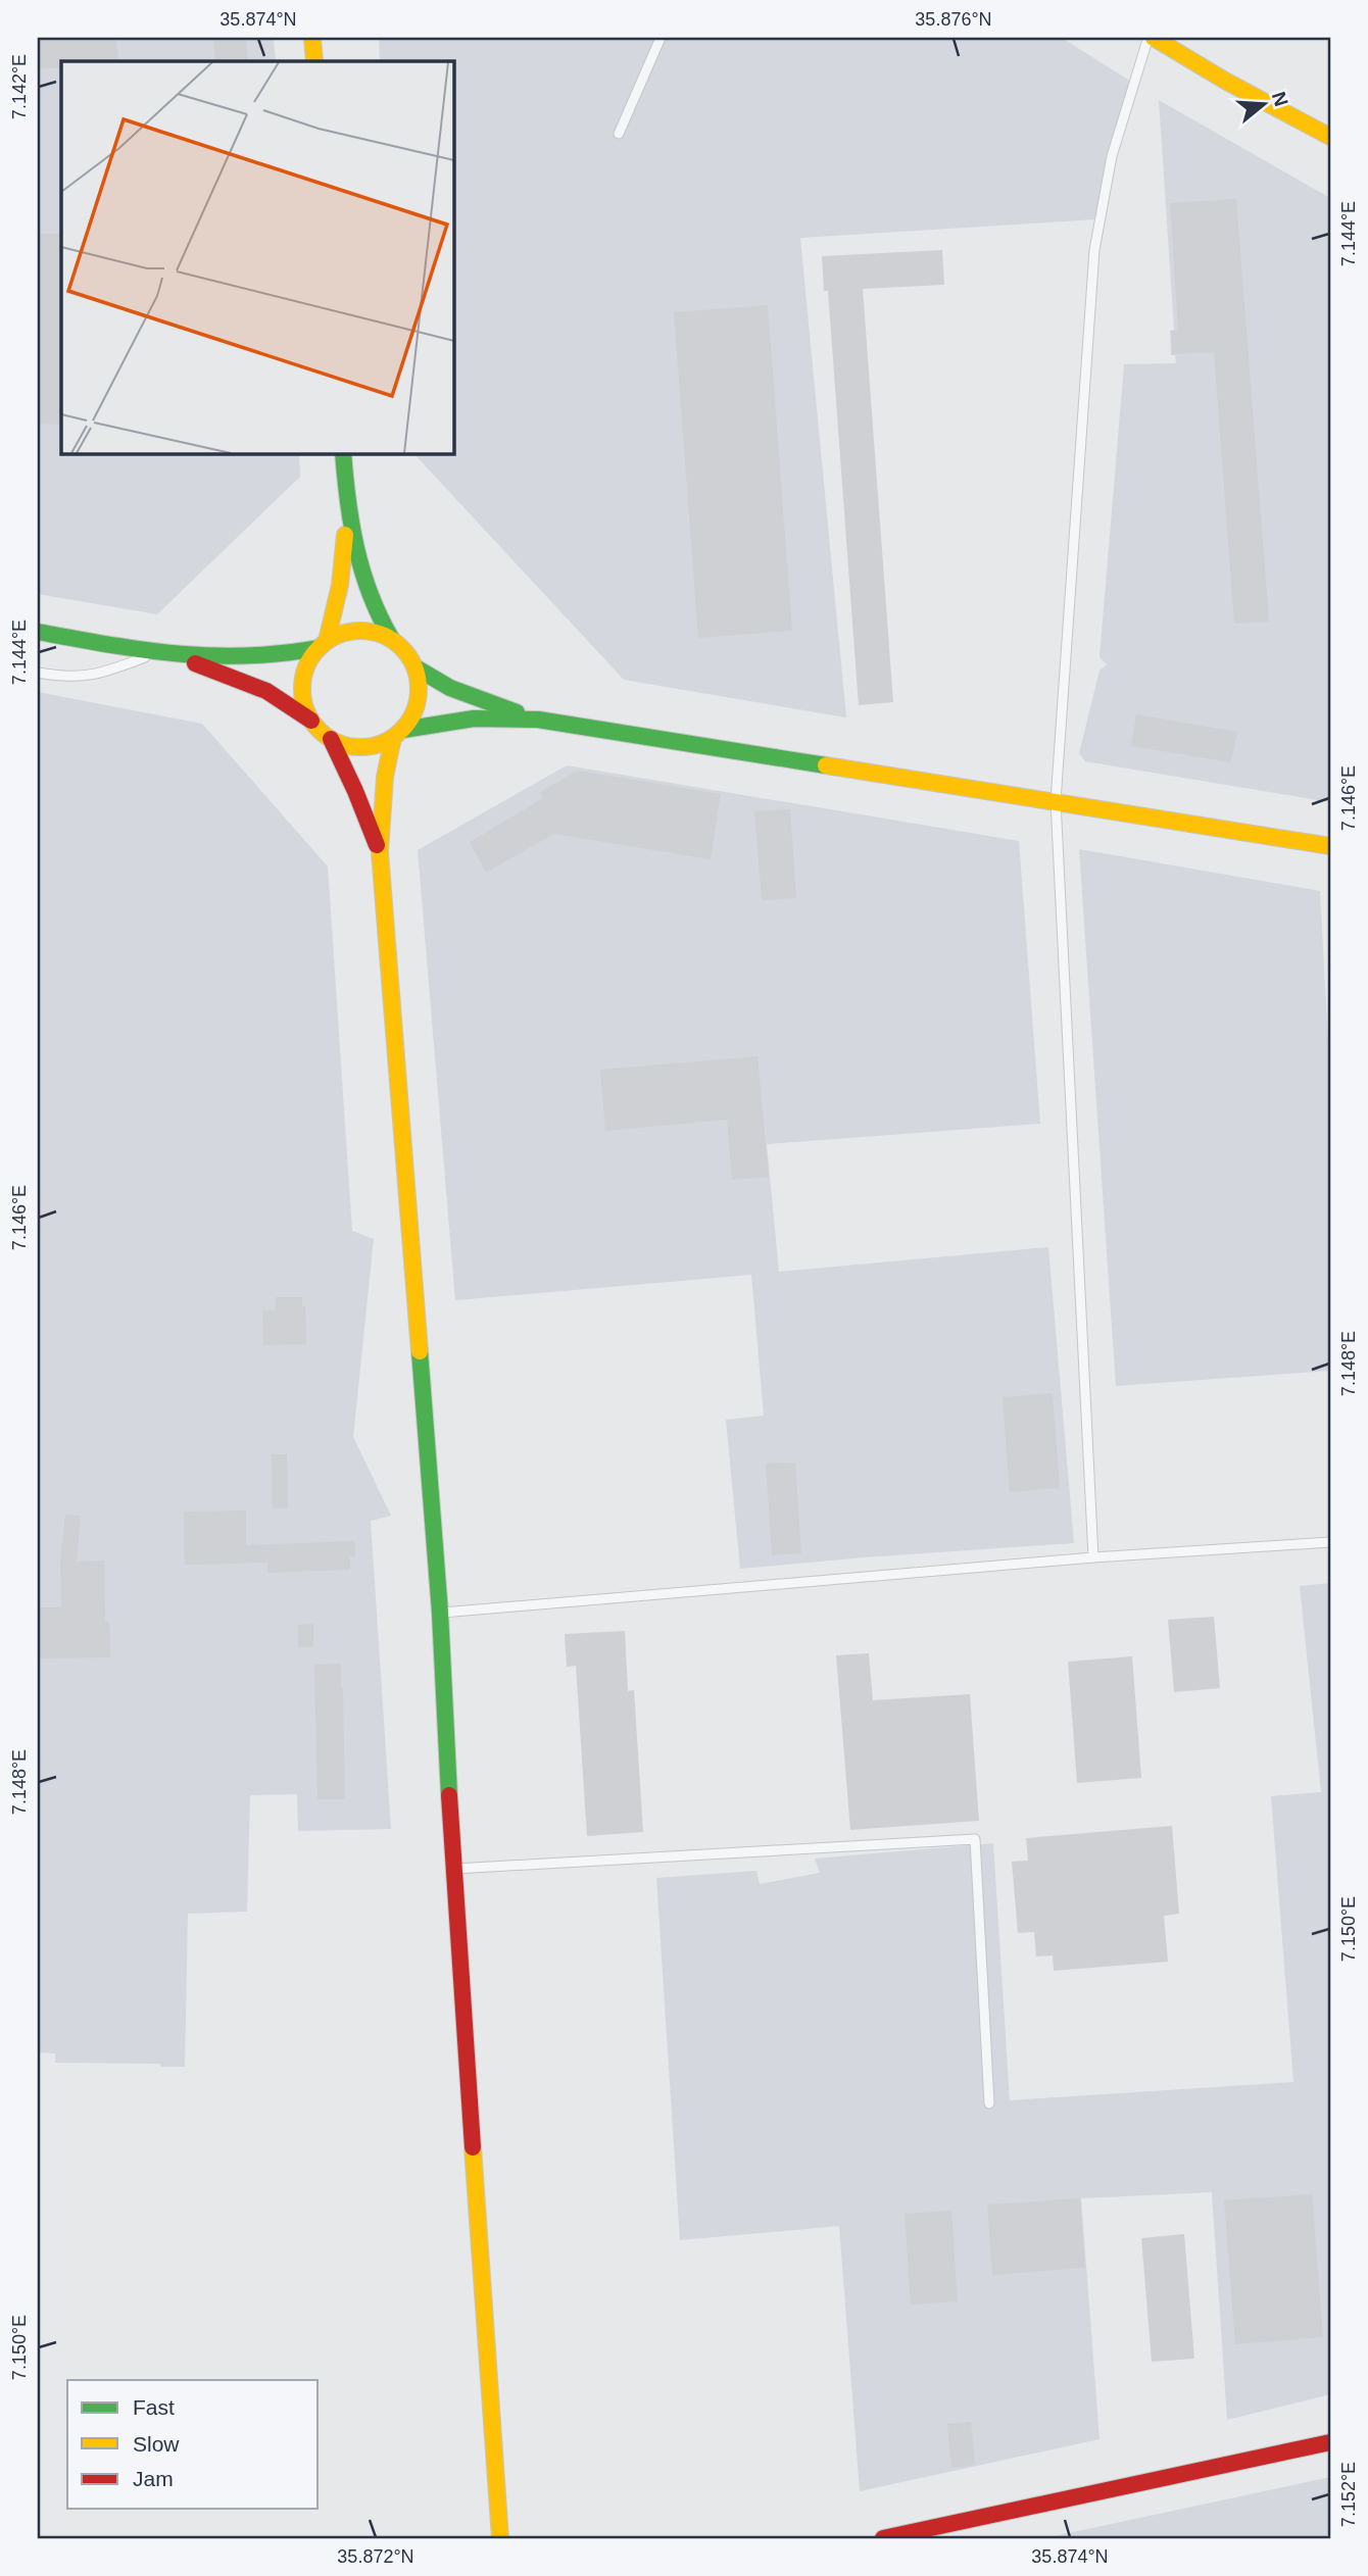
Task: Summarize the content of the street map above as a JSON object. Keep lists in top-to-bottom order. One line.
{"legend":["Fast","Slow","Jam"],"north":"right","coordinates":["35.874°N","35.876°N","7.142°E","7.144°E","7.146°E","7.148°E","7.150°E","7.152°E","35.872°N"]}
